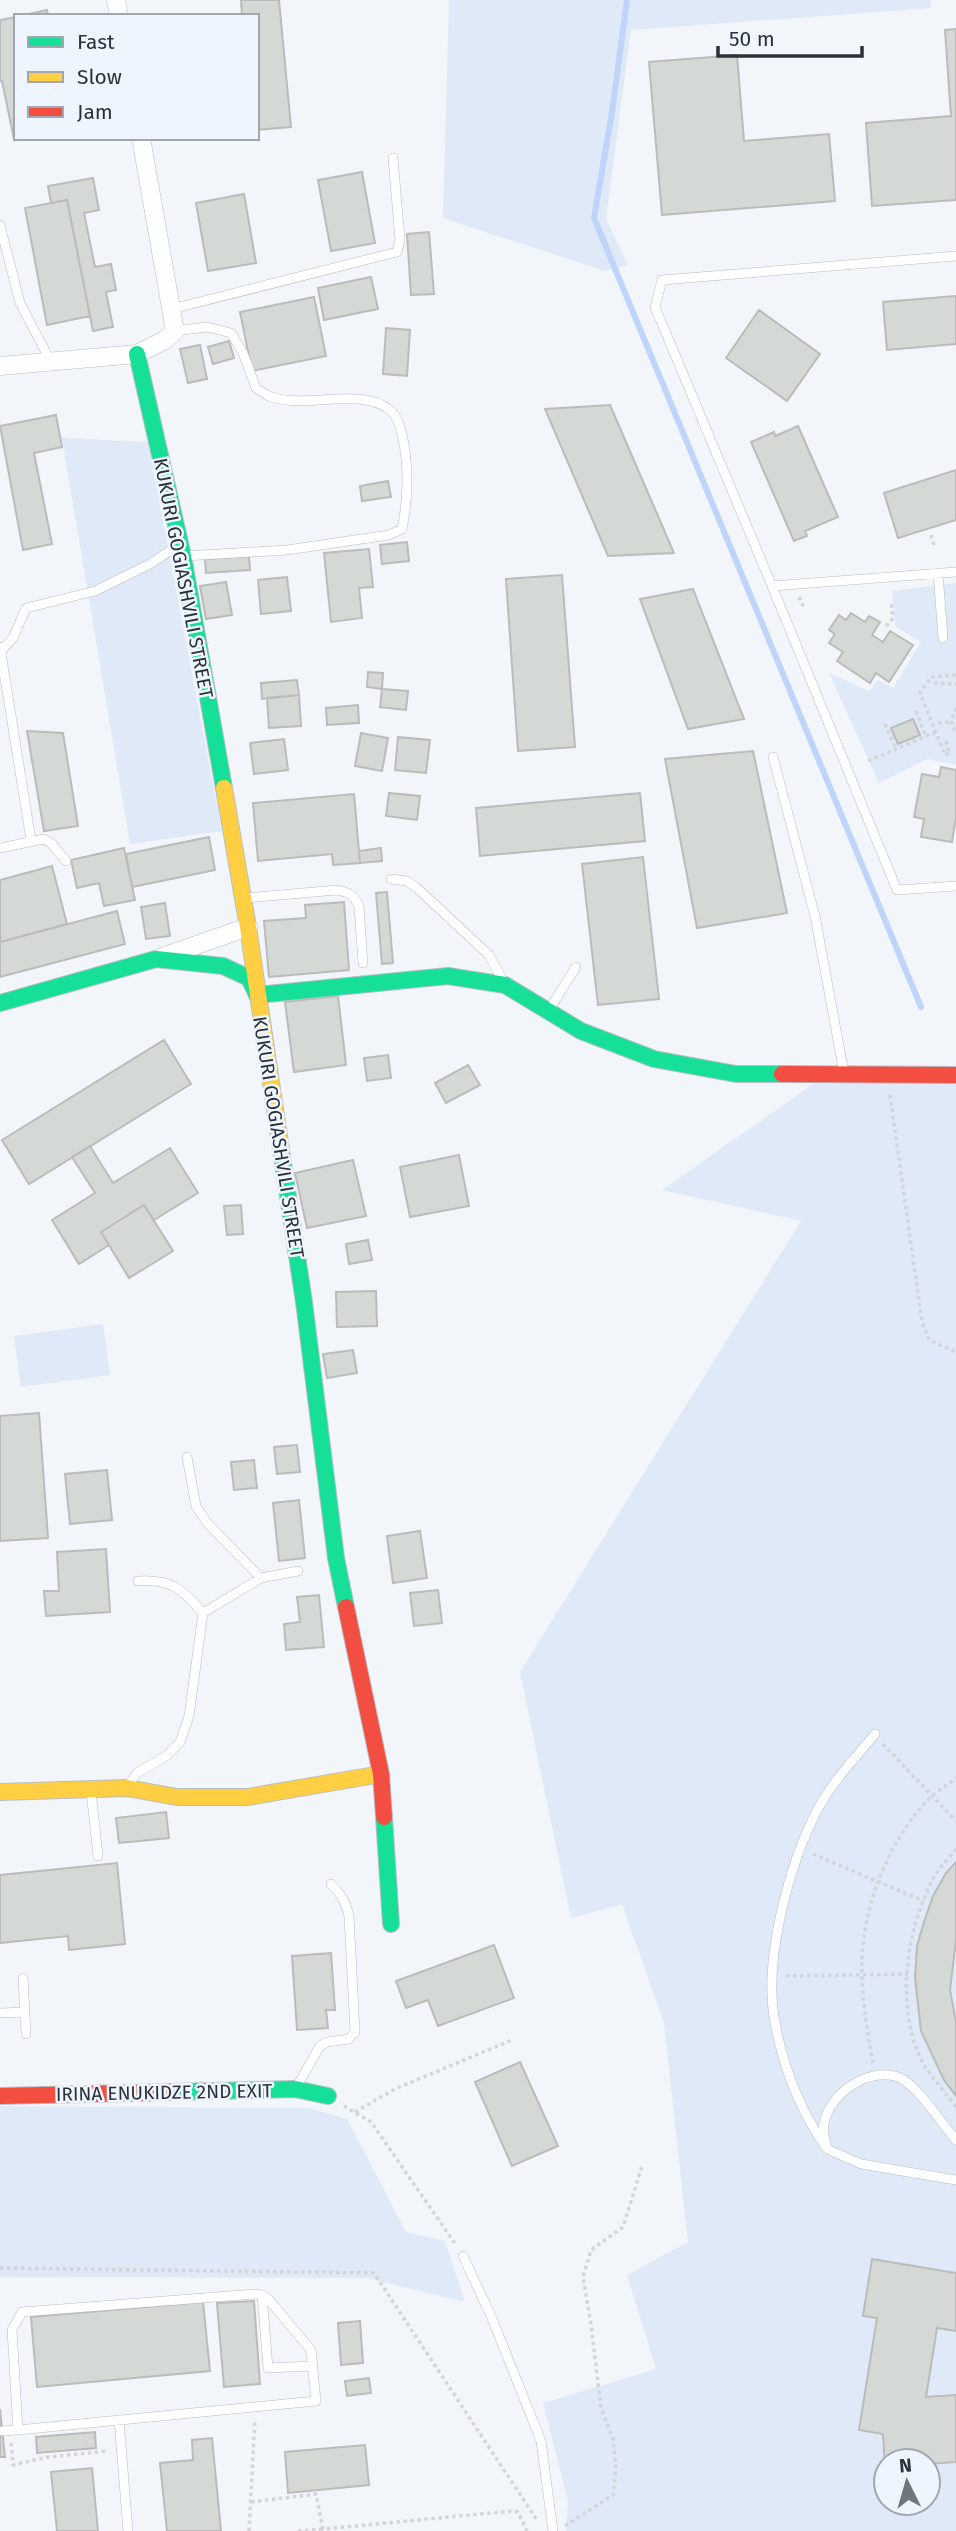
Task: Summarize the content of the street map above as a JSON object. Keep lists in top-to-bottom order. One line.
{"streets":{"street":["KUKURI GOGIASHVILI STREET","IRINA ENUKIDZE 2ND EXIT"]},"legend":["Fast","Slow","Jam"],"scale_bar":"50 m","north":"top"}
